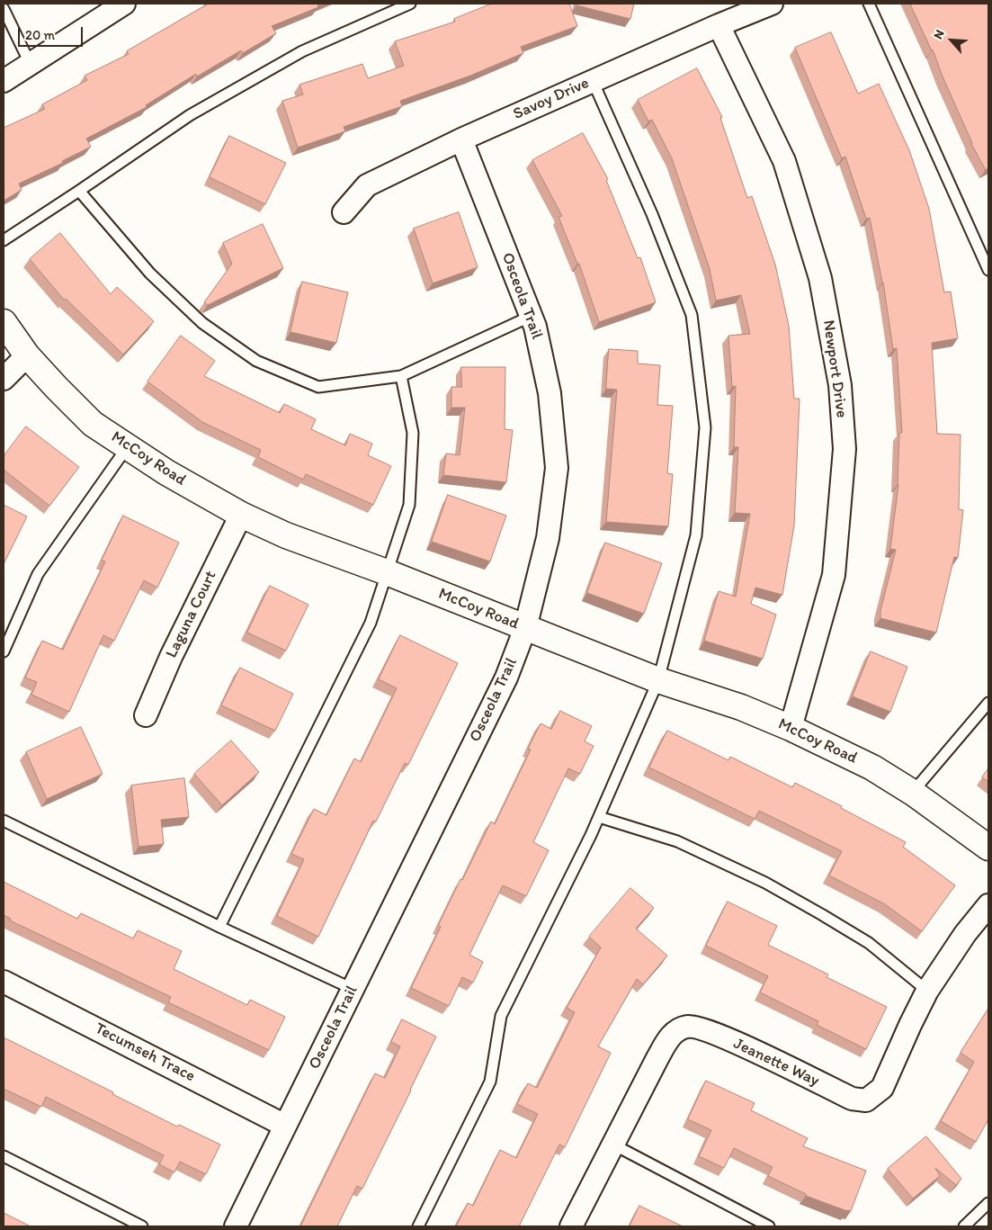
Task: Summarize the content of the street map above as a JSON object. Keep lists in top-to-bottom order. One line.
{"streets":{"street":["Savoy Drive","Osceola Trail","Newport Drive","McCoy Road","Laguna Court","Tecumseh Trace","Jeanette Way"]},"crossings":[["Savoy Drive","Osceola Trail"],["Savoy Drive","Newport Drive"],["Osceola Trail","McCoy Road"],["Osceola Trail","Tecumseh Trace"],["Newport Drive","McCoy Road"],["McCoy Road","Laguna Court"]],"scale_bar":"20 m","north":"top left"}
